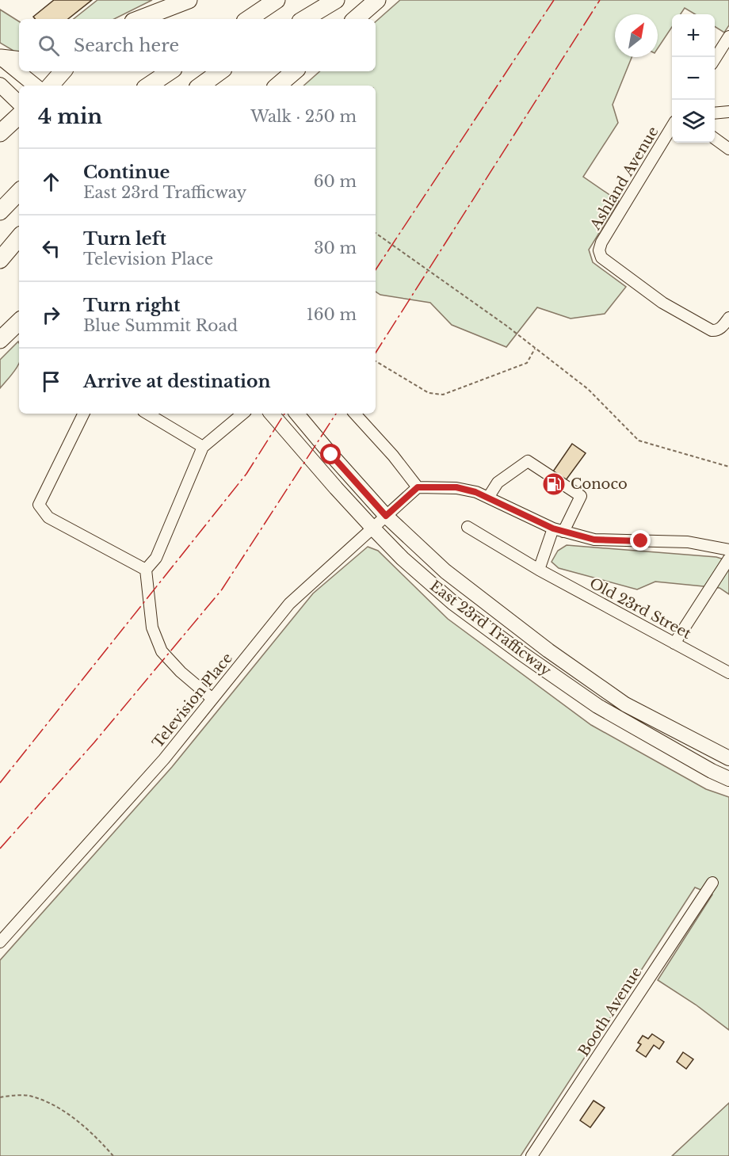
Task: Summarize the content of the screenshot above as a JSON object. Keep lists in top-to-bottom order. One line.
{"streets":{"main road":["East 23rd Trafficway"],"street":["Ashland Avenue","Old 23rd Street","Television Place","Booth Avenue"]},"crossings":[["East 23rd Trafficway","Television Place"]],"places":{"fuel station":["Conoco"]},"north":"top right","page":{"map_buttons":["+","−"],"search":"Search here","heading":["4 min","Walk · 250 m"],"list":[["Continue","East 23rd Trafficway","60 m"],["Turn left","Television Place","30 m"],["Turn right","Blue Summit Road","160 m"],"Arrive at destination"]}}
